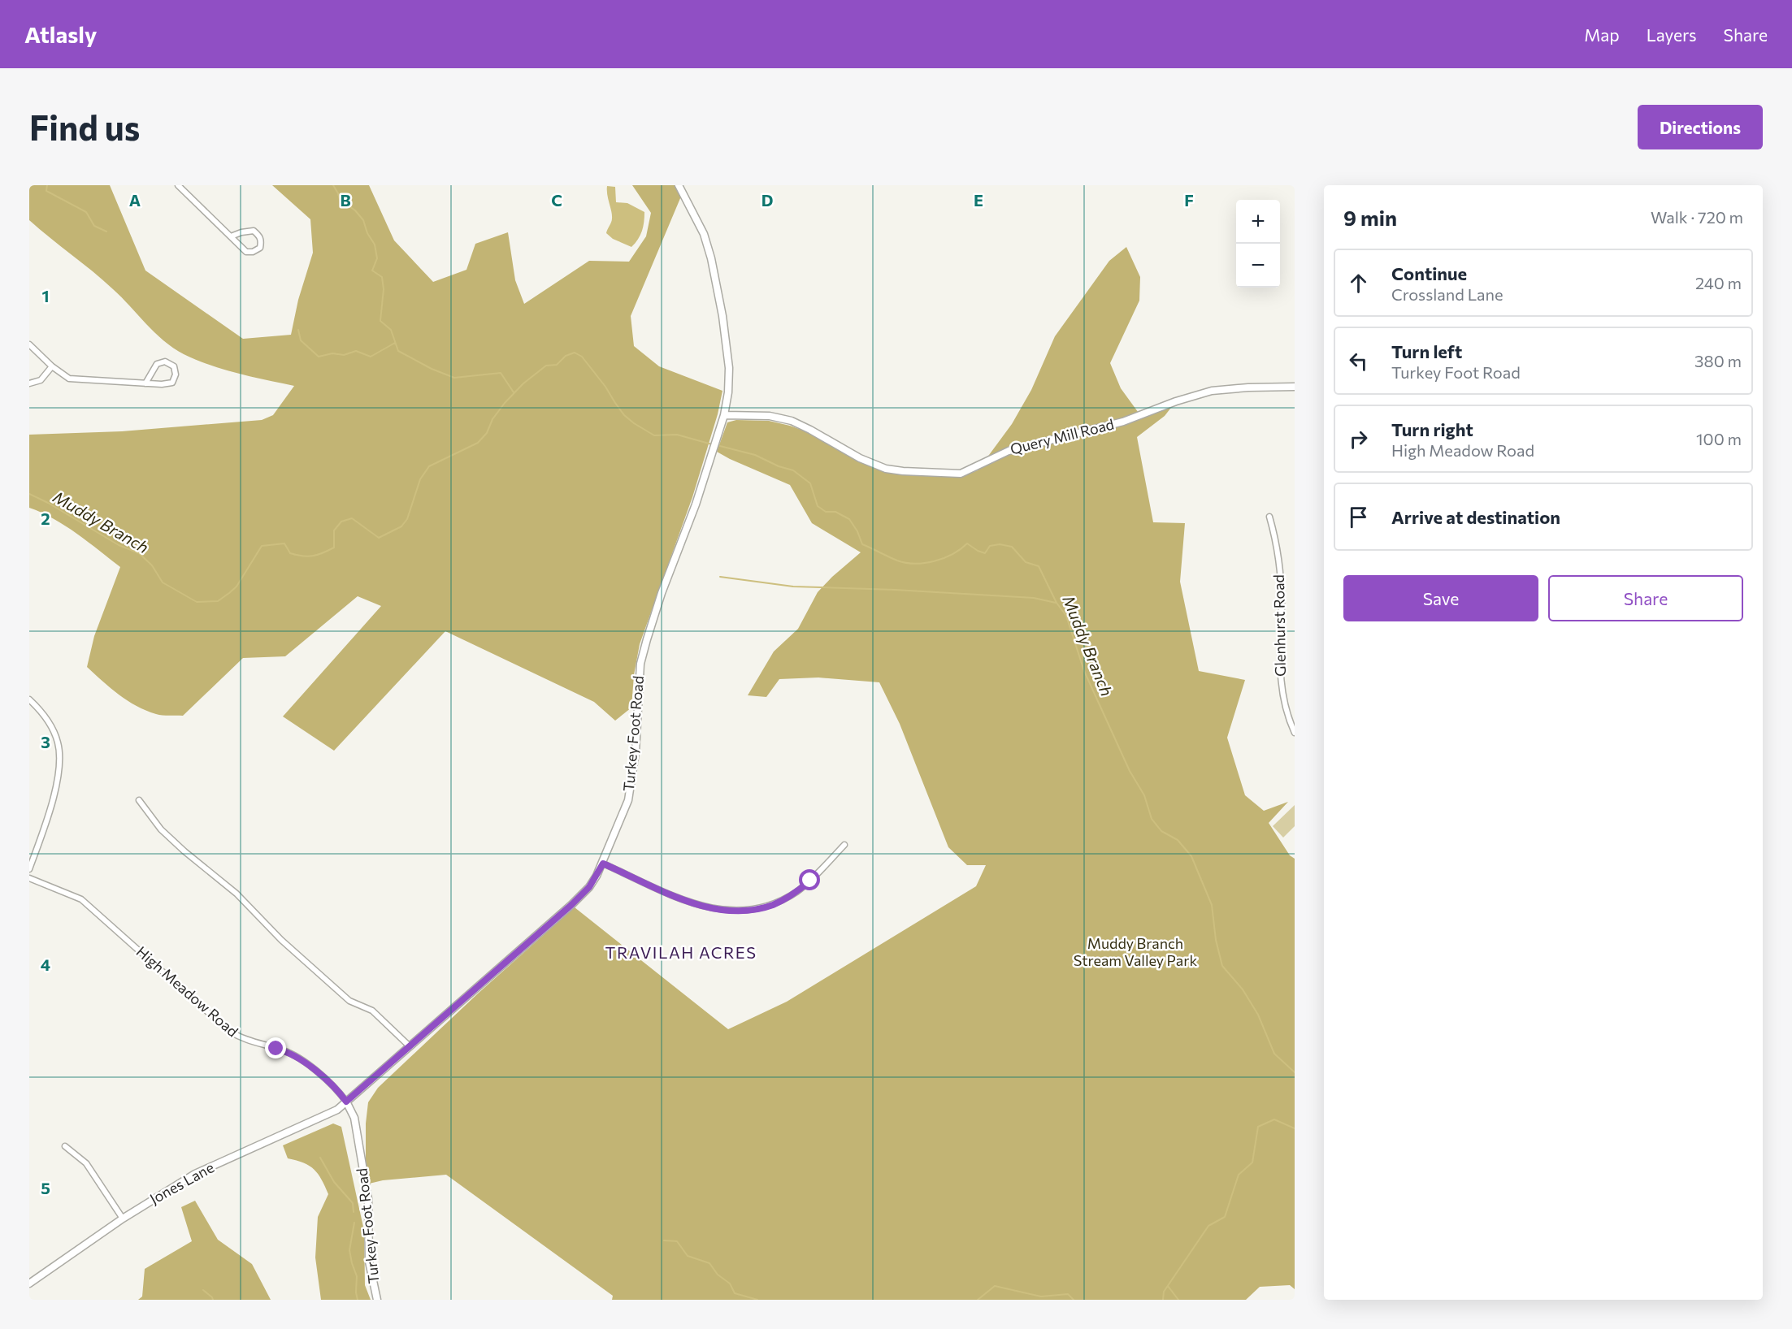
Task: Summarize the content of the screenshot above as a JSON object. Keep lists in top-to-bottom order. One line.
{"streets":{"street":["Query Mill Road","Glenhurst Road","Turkey Foot Road","High Meadow Road","Jones Lane"]},"crossings":[["Query Mill Road","Turkey Foot Road"],["Turkey Foot Road","High Meadow Road"],["Turkey Foot Road","Jones Lane"],["High Meadow Road","Jones Lane"]],"districts":["TRAVILAH ACRES"],"water":["Muddy Branch"],"parks":["Muddy Branch Stream Valley Park"],"page":{"header":"Atlasly","nav":["Map","Layers","Share"],"buttons":["Directions",["Save","Share"]],"title":"Find us","heading":["9 min","Walk · 720 m"],"map_buttons":["+","−"],"list":[["Continue","Crossland Lane","240 m"],["Turn left","Turkey Foot Road","380 m"],["Turn right","High Meadow Road","100 m"],"Arrive at destination"]},"grid":{"columns":["A","B","C","D","E","F"],"rows":["1","2","3","4","5"]}}
